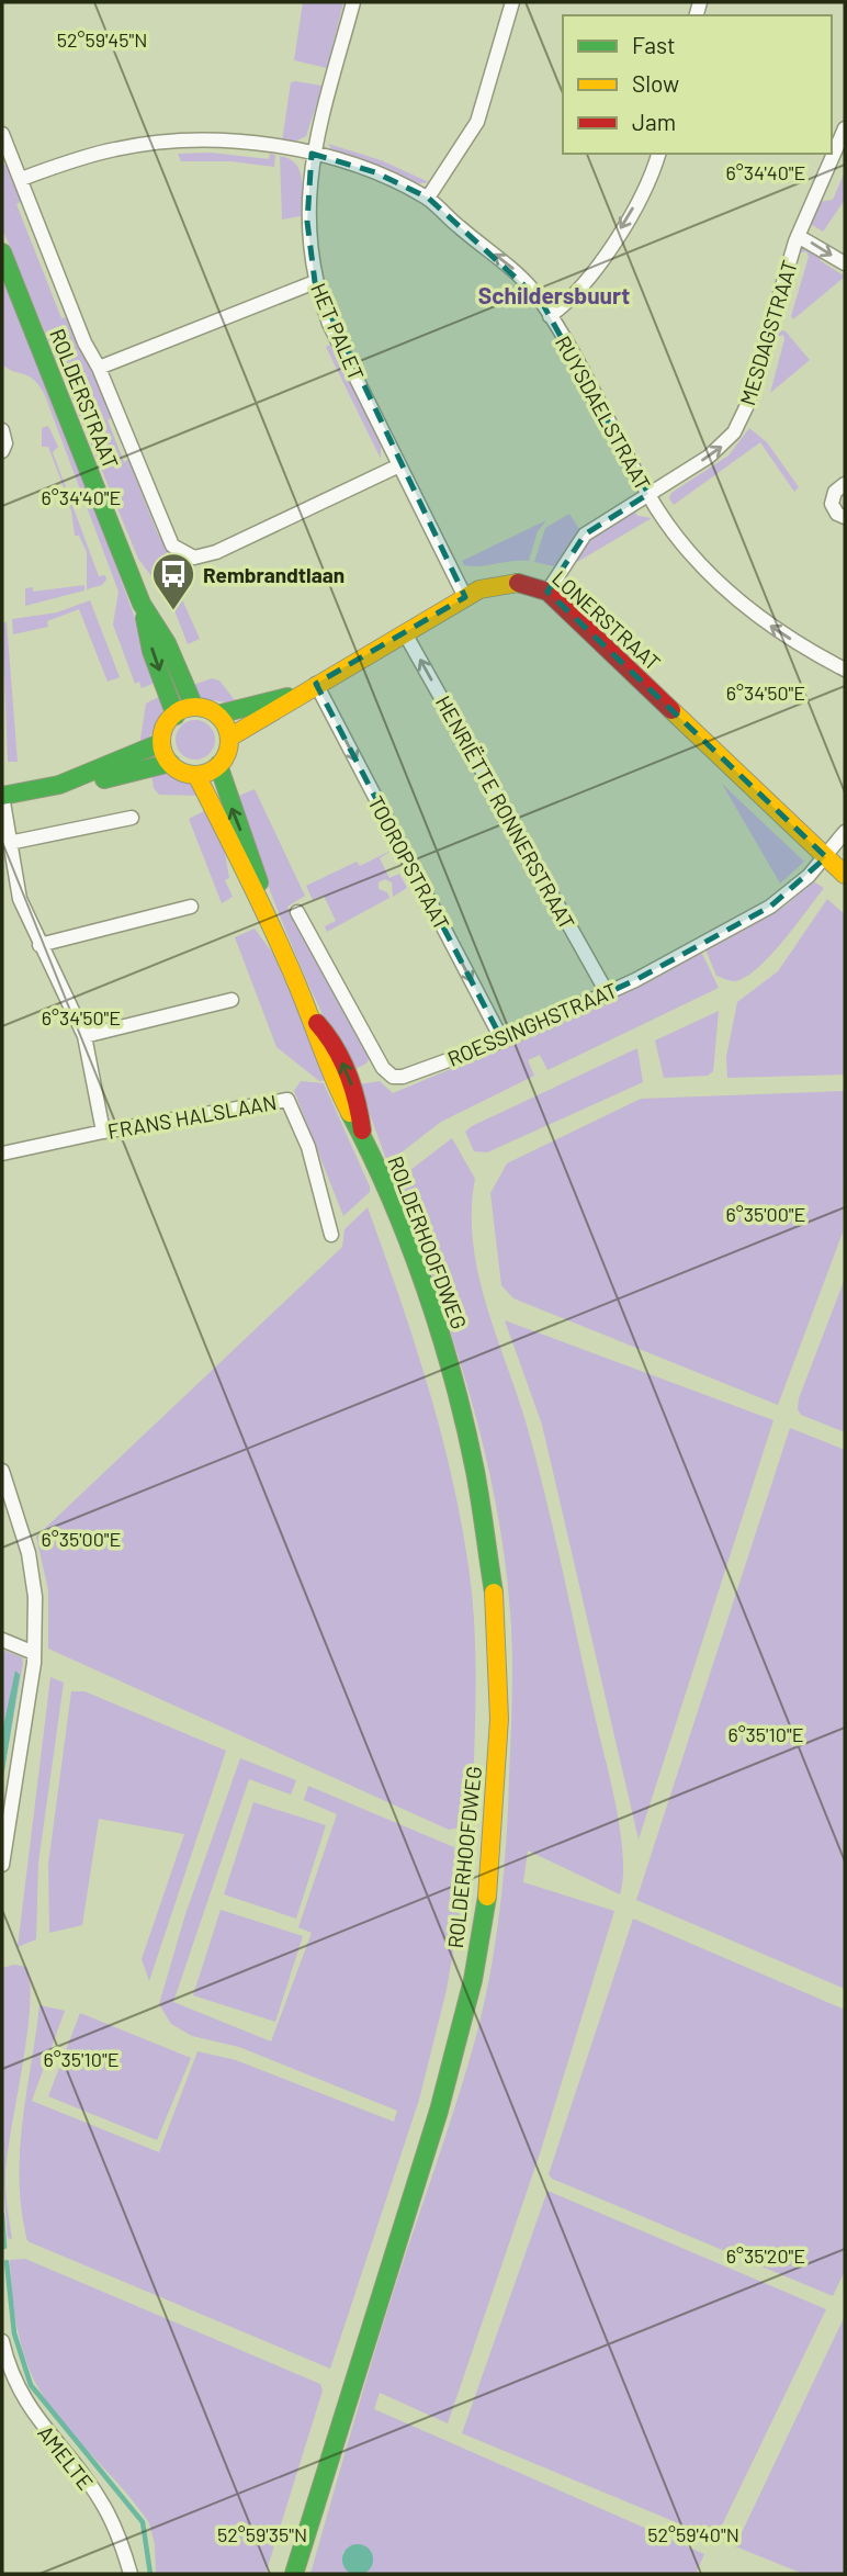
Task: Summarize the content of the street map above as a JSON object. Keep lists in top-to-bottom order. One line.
{"streets":{"main road":["ROLDERSTRAAT","LONERSTRAAT","ROLDERHOOFDWEG"],"street":["HET PALET","MESDAGSTRAAT","RUYSDAELSTRAAT","HENRIËTTE RONNERSTRAAT","TOOROPSTRAAT","ROESSINGHSTRAAT","FRANS HALSLAAN","AMELTE"]},"crossings":[["HET PALET","RUYSDAELSTRAAT"],["HET PALET","LONERSTRAAT"],["MESDAGSTRAAT","RUYSDAELSTRAAT"],["MESDAGSTRAAT","LONERSTRAAT"],["ROLDERSTRAAT","LONERSTRAAT"],["ROLDERSTRAAT","ROLDERHOOFDWEG"],["LONERSTRAAT","HENRIËTTE RONNERSTRAAT"],["LONERSTRAAT","TOOROPSTRAAT"],["LONERSTRAAT","ROESSINGHSTRAAT"],["LONERSTRAAT","ROLDERHOOFDWEG"],["HENRIËTTE RONNERSTRAAT","ROESSINGHSTRAAT"],["TOOROPSTRAAT","ROESSINGHSTRAAT"]],"one_way":["MESDAGSTRAAT","RUYSDAELSTRAAT","HENRIËTTE RONNERSTRAAT","TOOROPSTRAAT"],"districts":["Schildersbuurt"],"places":{"bus stop":["Rembrandtlaan"]},"legend":["Fast","Slow","Jam"],"coordinates":["52°59'45\"N","6°34'40\"E","6°34'50\"E","6°35'00\"E","6°35'10\"E","6°35'20\"E","52°59'35\"N","52°59'40\"N"]}
